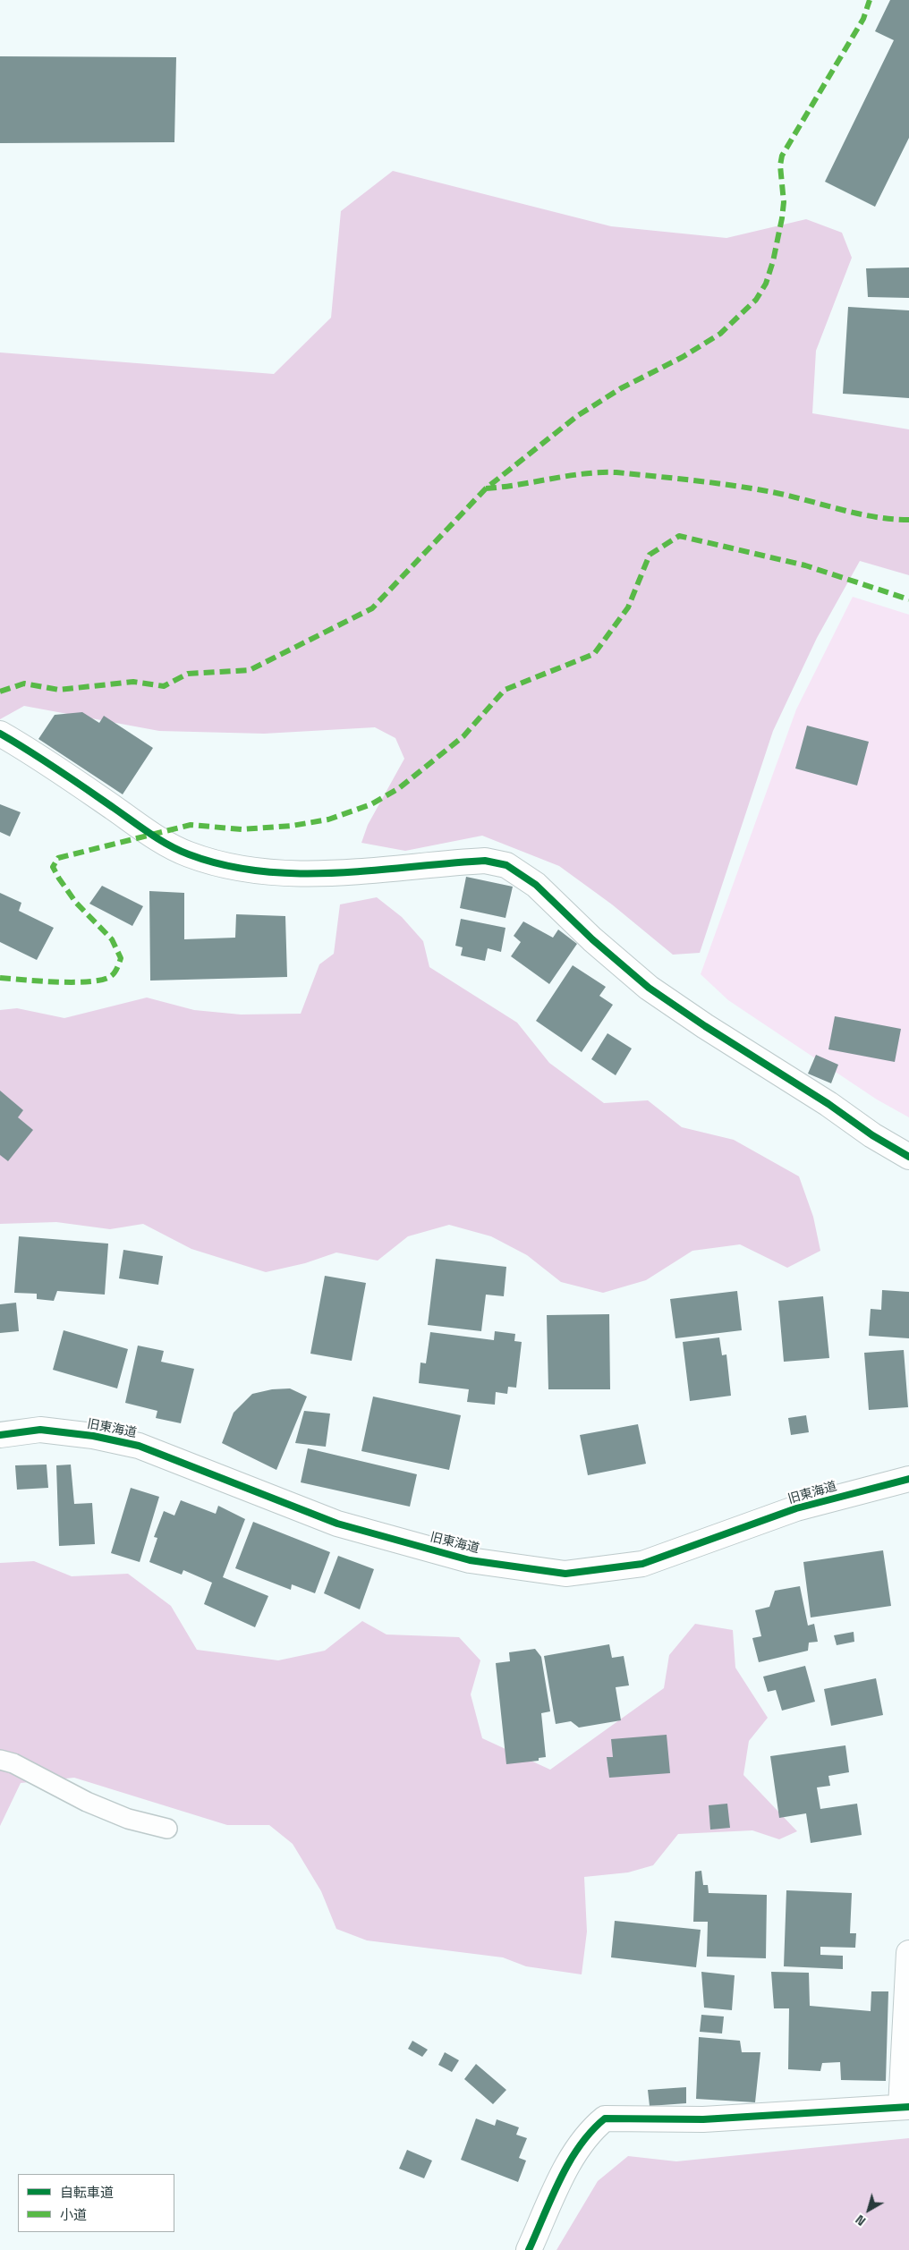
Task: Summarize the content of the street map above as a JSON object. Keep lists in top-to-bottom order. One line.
{"streets":{"street":["旧東海道"]},"legend":["自転車道","小道"],"north":"bottom left"}
